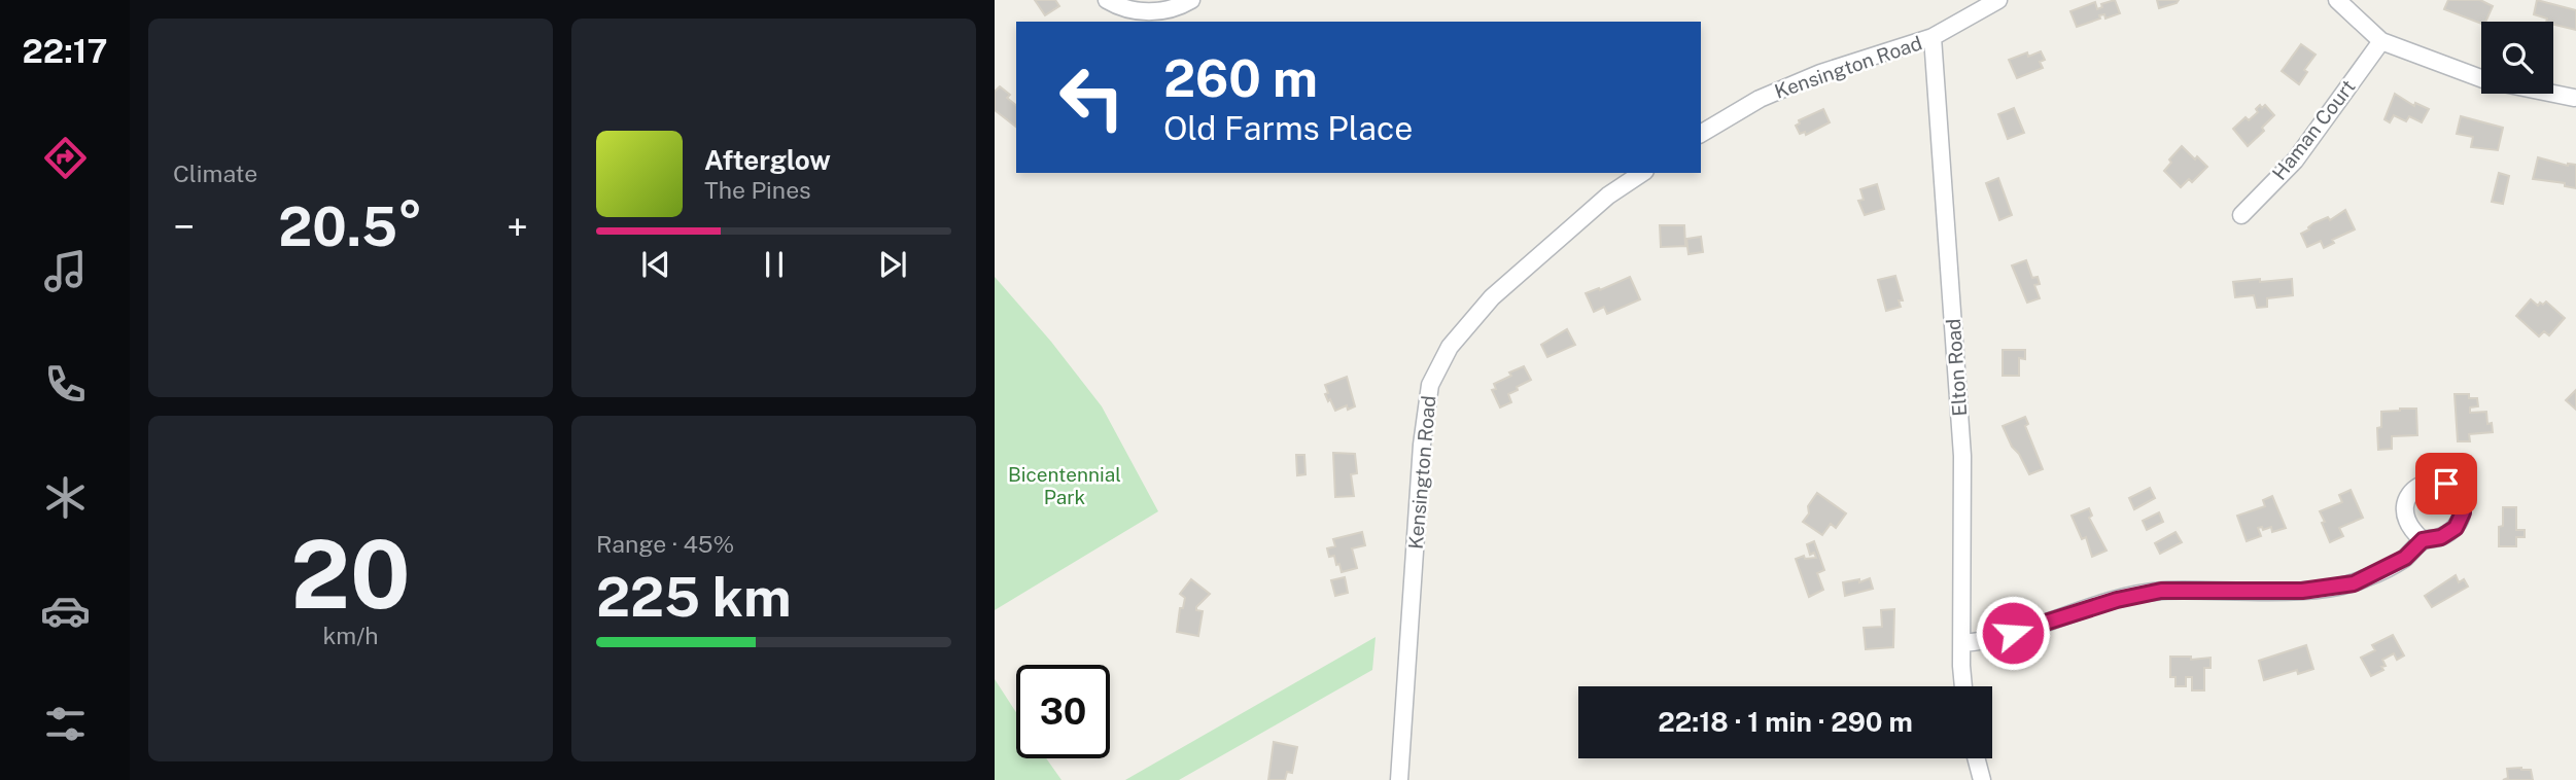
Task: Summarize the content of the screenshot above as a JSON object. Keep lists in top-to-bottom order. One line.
{"streets":{"street":["Kensington Road","Haman Court","Elton Road"]},"crossings":[["Kensington Road","Elton Road"]],"parks":["Bicentennial Park"],"page":{"tabs":"22:17","tile":["Climate",["20","km/h"],["Range · 45%","225 km"]],"turn":["260 m","Old Farms Place"],"song":["Afterglow","The Pines"],"heat":["−","20.5°","+"],"limit":"30","trip":"22:18 · 1 min · 290 m"}}
